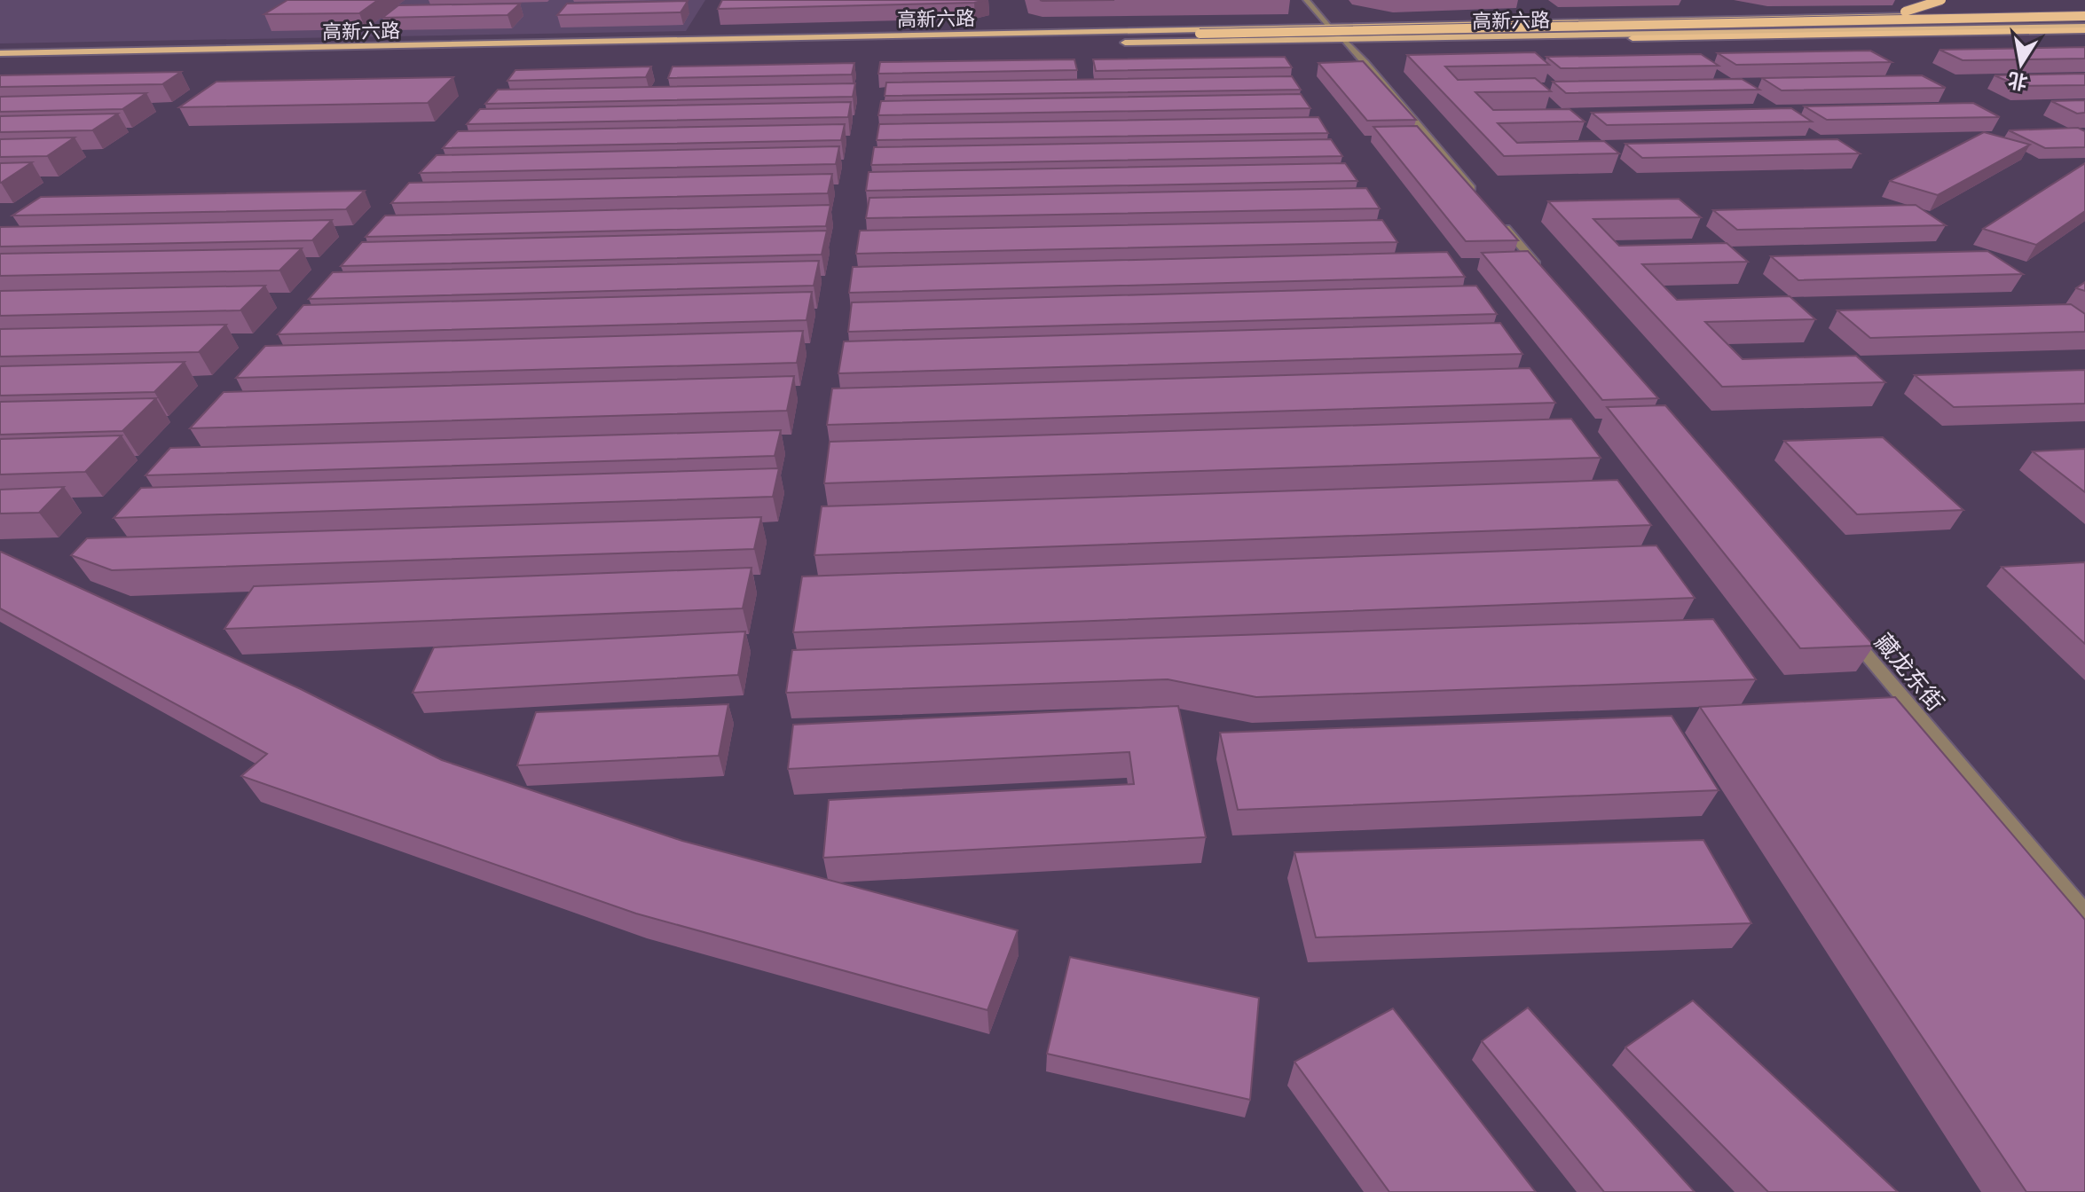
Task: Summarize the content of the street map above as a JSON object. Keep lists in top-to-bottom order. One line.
{"streets":{"main road":["高新六路"],"street":["藏龙东街"]},"north":"bottom"}
